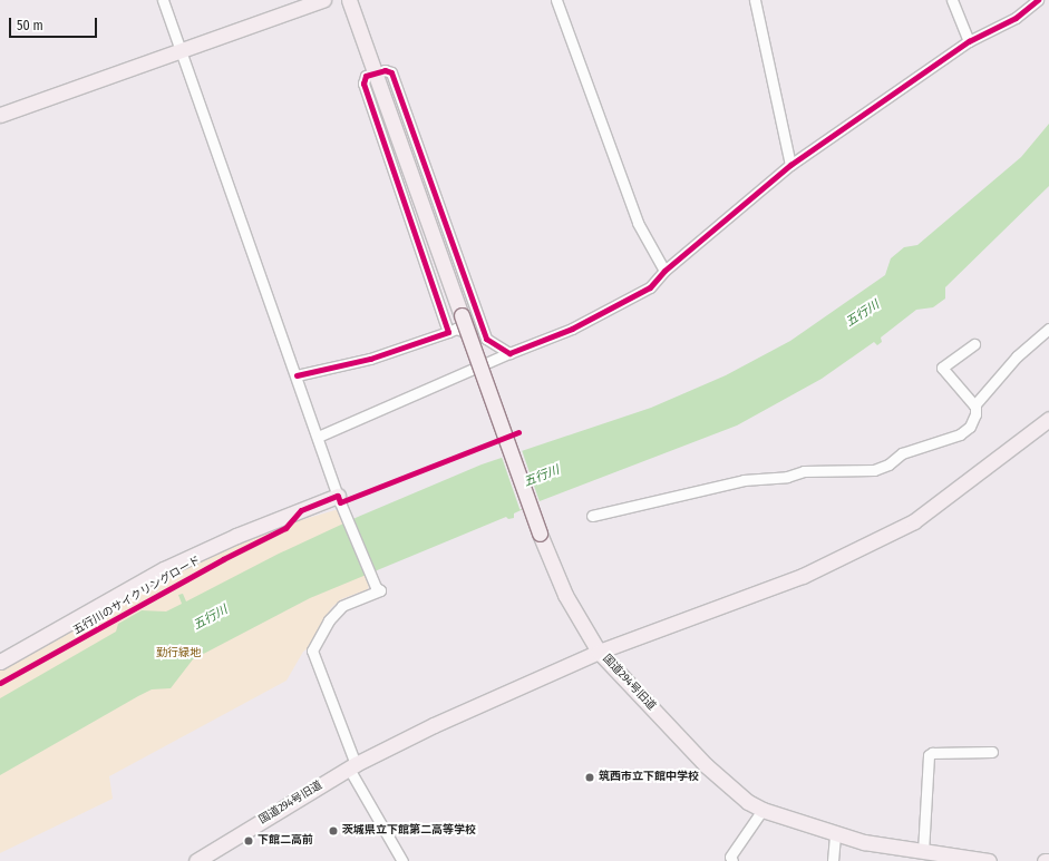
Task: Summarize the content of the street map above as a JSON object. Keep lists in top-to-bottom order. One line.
{"streets":{"street":["国道294号旧道"],"cycle path":["五行川のサイクリングロード"]},"water":["五行川"],"parks":["勤行緑地"],"places":["筑西市立下館中学校","茨城県立下館第二高等学校","下館二高前"],"scale_bar":"50 m"}
